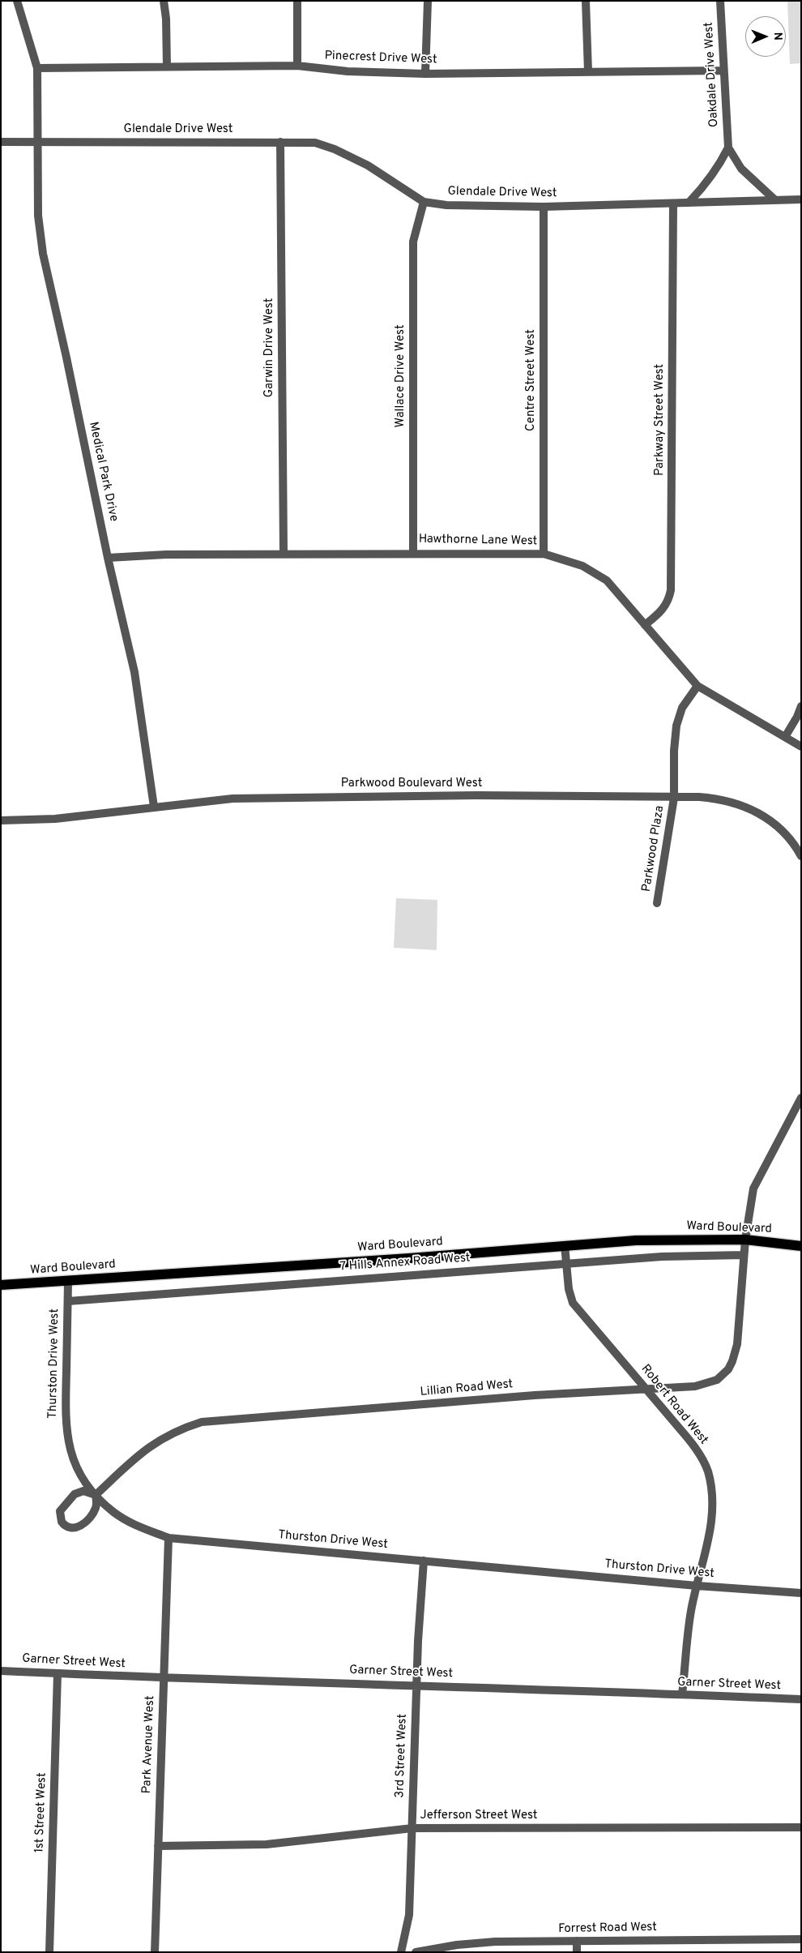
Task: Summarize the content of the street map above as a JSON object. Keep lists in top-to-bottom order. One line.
{"streets":{"main road":["Ward Boulevard"],"street":["Pinecrest Drive West","Oakdale Drive West","Glendale Drive West","Garwin Drive West","Wallace Drive West","Centre Street West","Parkway Street West","Medical Park Drive","Hawthorne Lane West","Parkwood Boulevard West","Parkwood Plaza","7 Hills Annex Road West","Thurston Drive West","Lillian Road West","Robert Road West","Garner Street West","Park Avenue West","3rd Street West","1st Street West","Jefferson Street West","Forrest Road West"]},"crossings":[["Pinecrest Drive West","Oakdale Drive West"],["Pinecrest Drive West","Medical Park Drive"],["Oakdale Drive West","Glendale Drive West"],["Glendale Drive West","Garwin Drive West"],["Glendale Drive West","Wallace Drive West"],["Glendale Drive West","Centre Street West"],["Glendale Drive West","Parkway Street West"],["Glendale Drive West","Medical Park Drive"],["Garwin Drive West","Hawthorne Lane West"],["Wallace Drive West","Hawthorne Lane West"],["Centre Street West","Hawthorne Lane West"],["Parkway Street West","Hawthorne Lane West"],["Medical Park Drive","Hawthorne Lane West"],["Medical Park Drive","Parkwood Boulevard West"],["Hawthorne Lane West","Parkwood Plaza"],["Parkwood Boulevard West","Parkwood Plaza"],["Ward Boulevard","Thurston Drive West"],["Ward Boulevard","Lillian Road West"],["Ward Boulevard","Robert Road West"],["7 Hills Annex Road West","Thurston Drive West"],["7 Hills Annex Road West","Lillian Road West"],["7 Hills Annex Road West","Robert Road West"],["Thurston Drive West","Lillian Road West"],["Thurston Drive West","Robert Road West"],["Thurston Drive West","Park Avenue West"],["Thurston Drive West","3rd Street West"],["Lillian Road West","Robert Road West"],["Robert Road West","Garner Street West"],["Garner Street West","Park Avenue West"],["Garner Street West","3rd Street West"],["Garner Street West","1st Street West"],["Park Avenue West","Jefferson Street West"],["3rd Street West","Jefferson Street West"]],"north":"right"}
